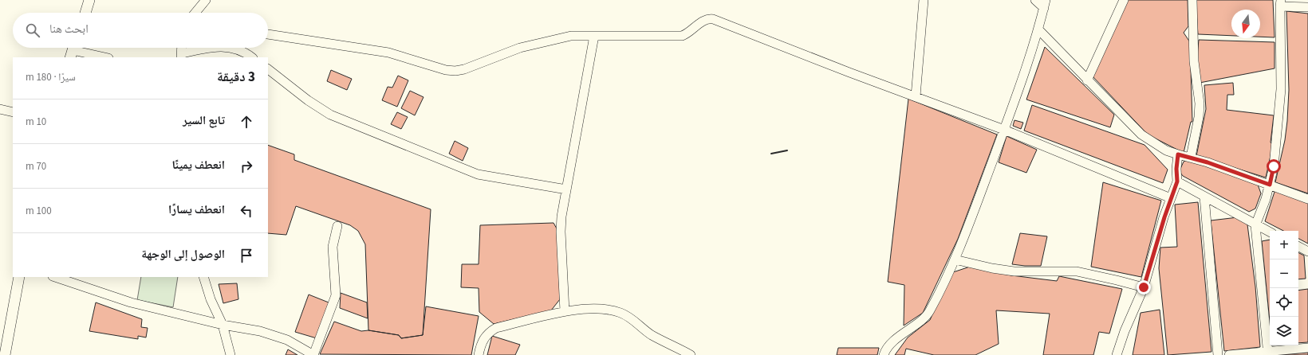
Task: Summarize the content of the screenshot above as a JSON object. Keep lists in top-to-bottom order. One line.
{"north":"bottom","page":{"search":"ابحث هنا","heading":["3 دقيقة","سيرًا · 180 m"],"list":[["تابع السير","10 m"],["انعطف يمينًا","70 m"],["انعطف يسارًا","100 m"],"الوصول إلى الوجهة"],"map_buttons":["+","−"]}}
